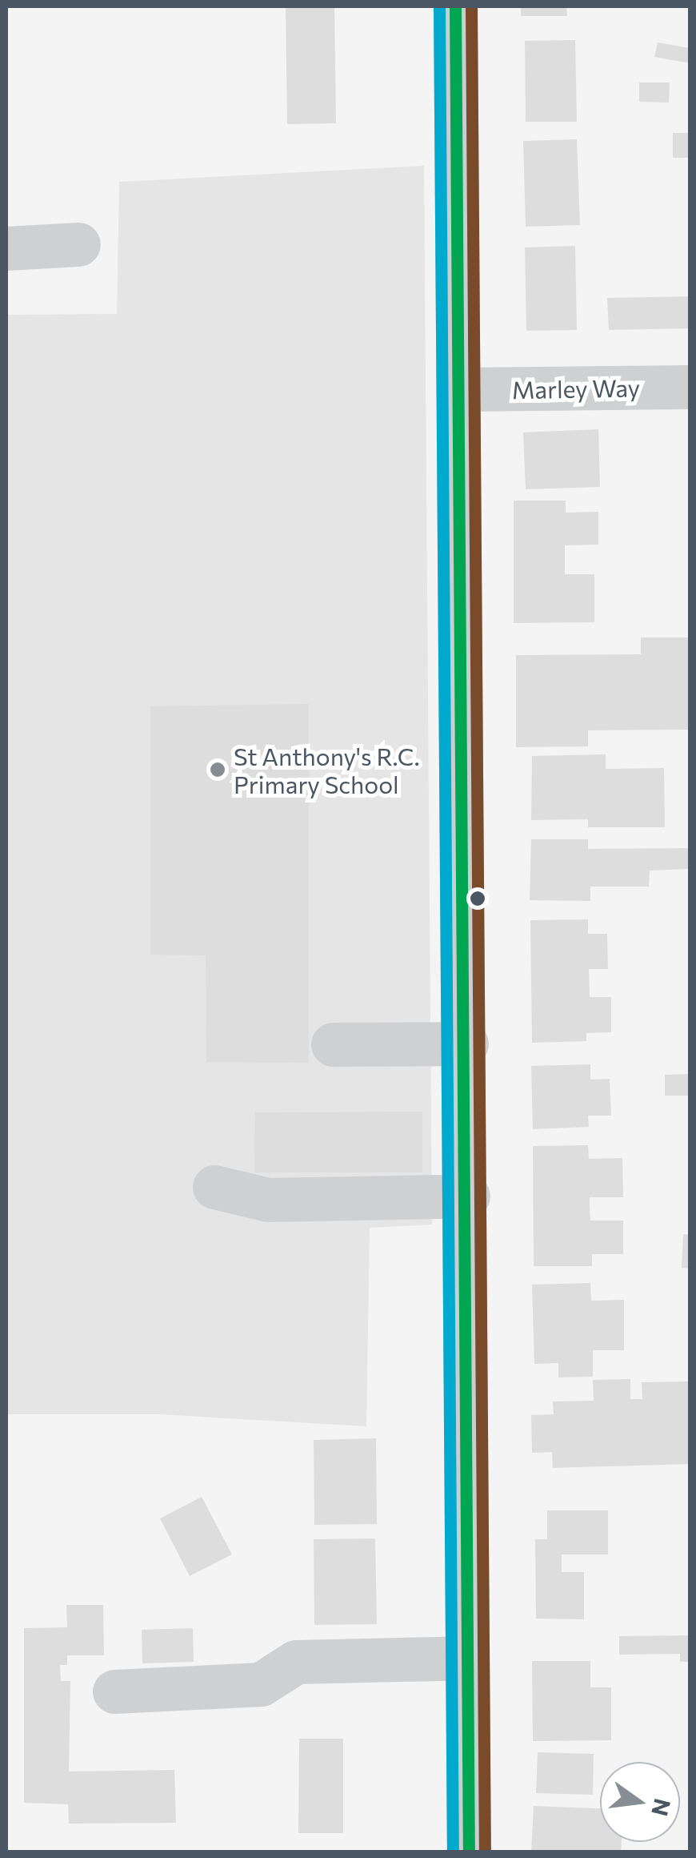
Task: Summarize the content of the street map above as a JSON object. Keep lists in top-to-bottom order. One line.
{"streets":{"street":["Marley Way"]},"places":["St Anthony's R.C. Primary School"],"north":"right"}
